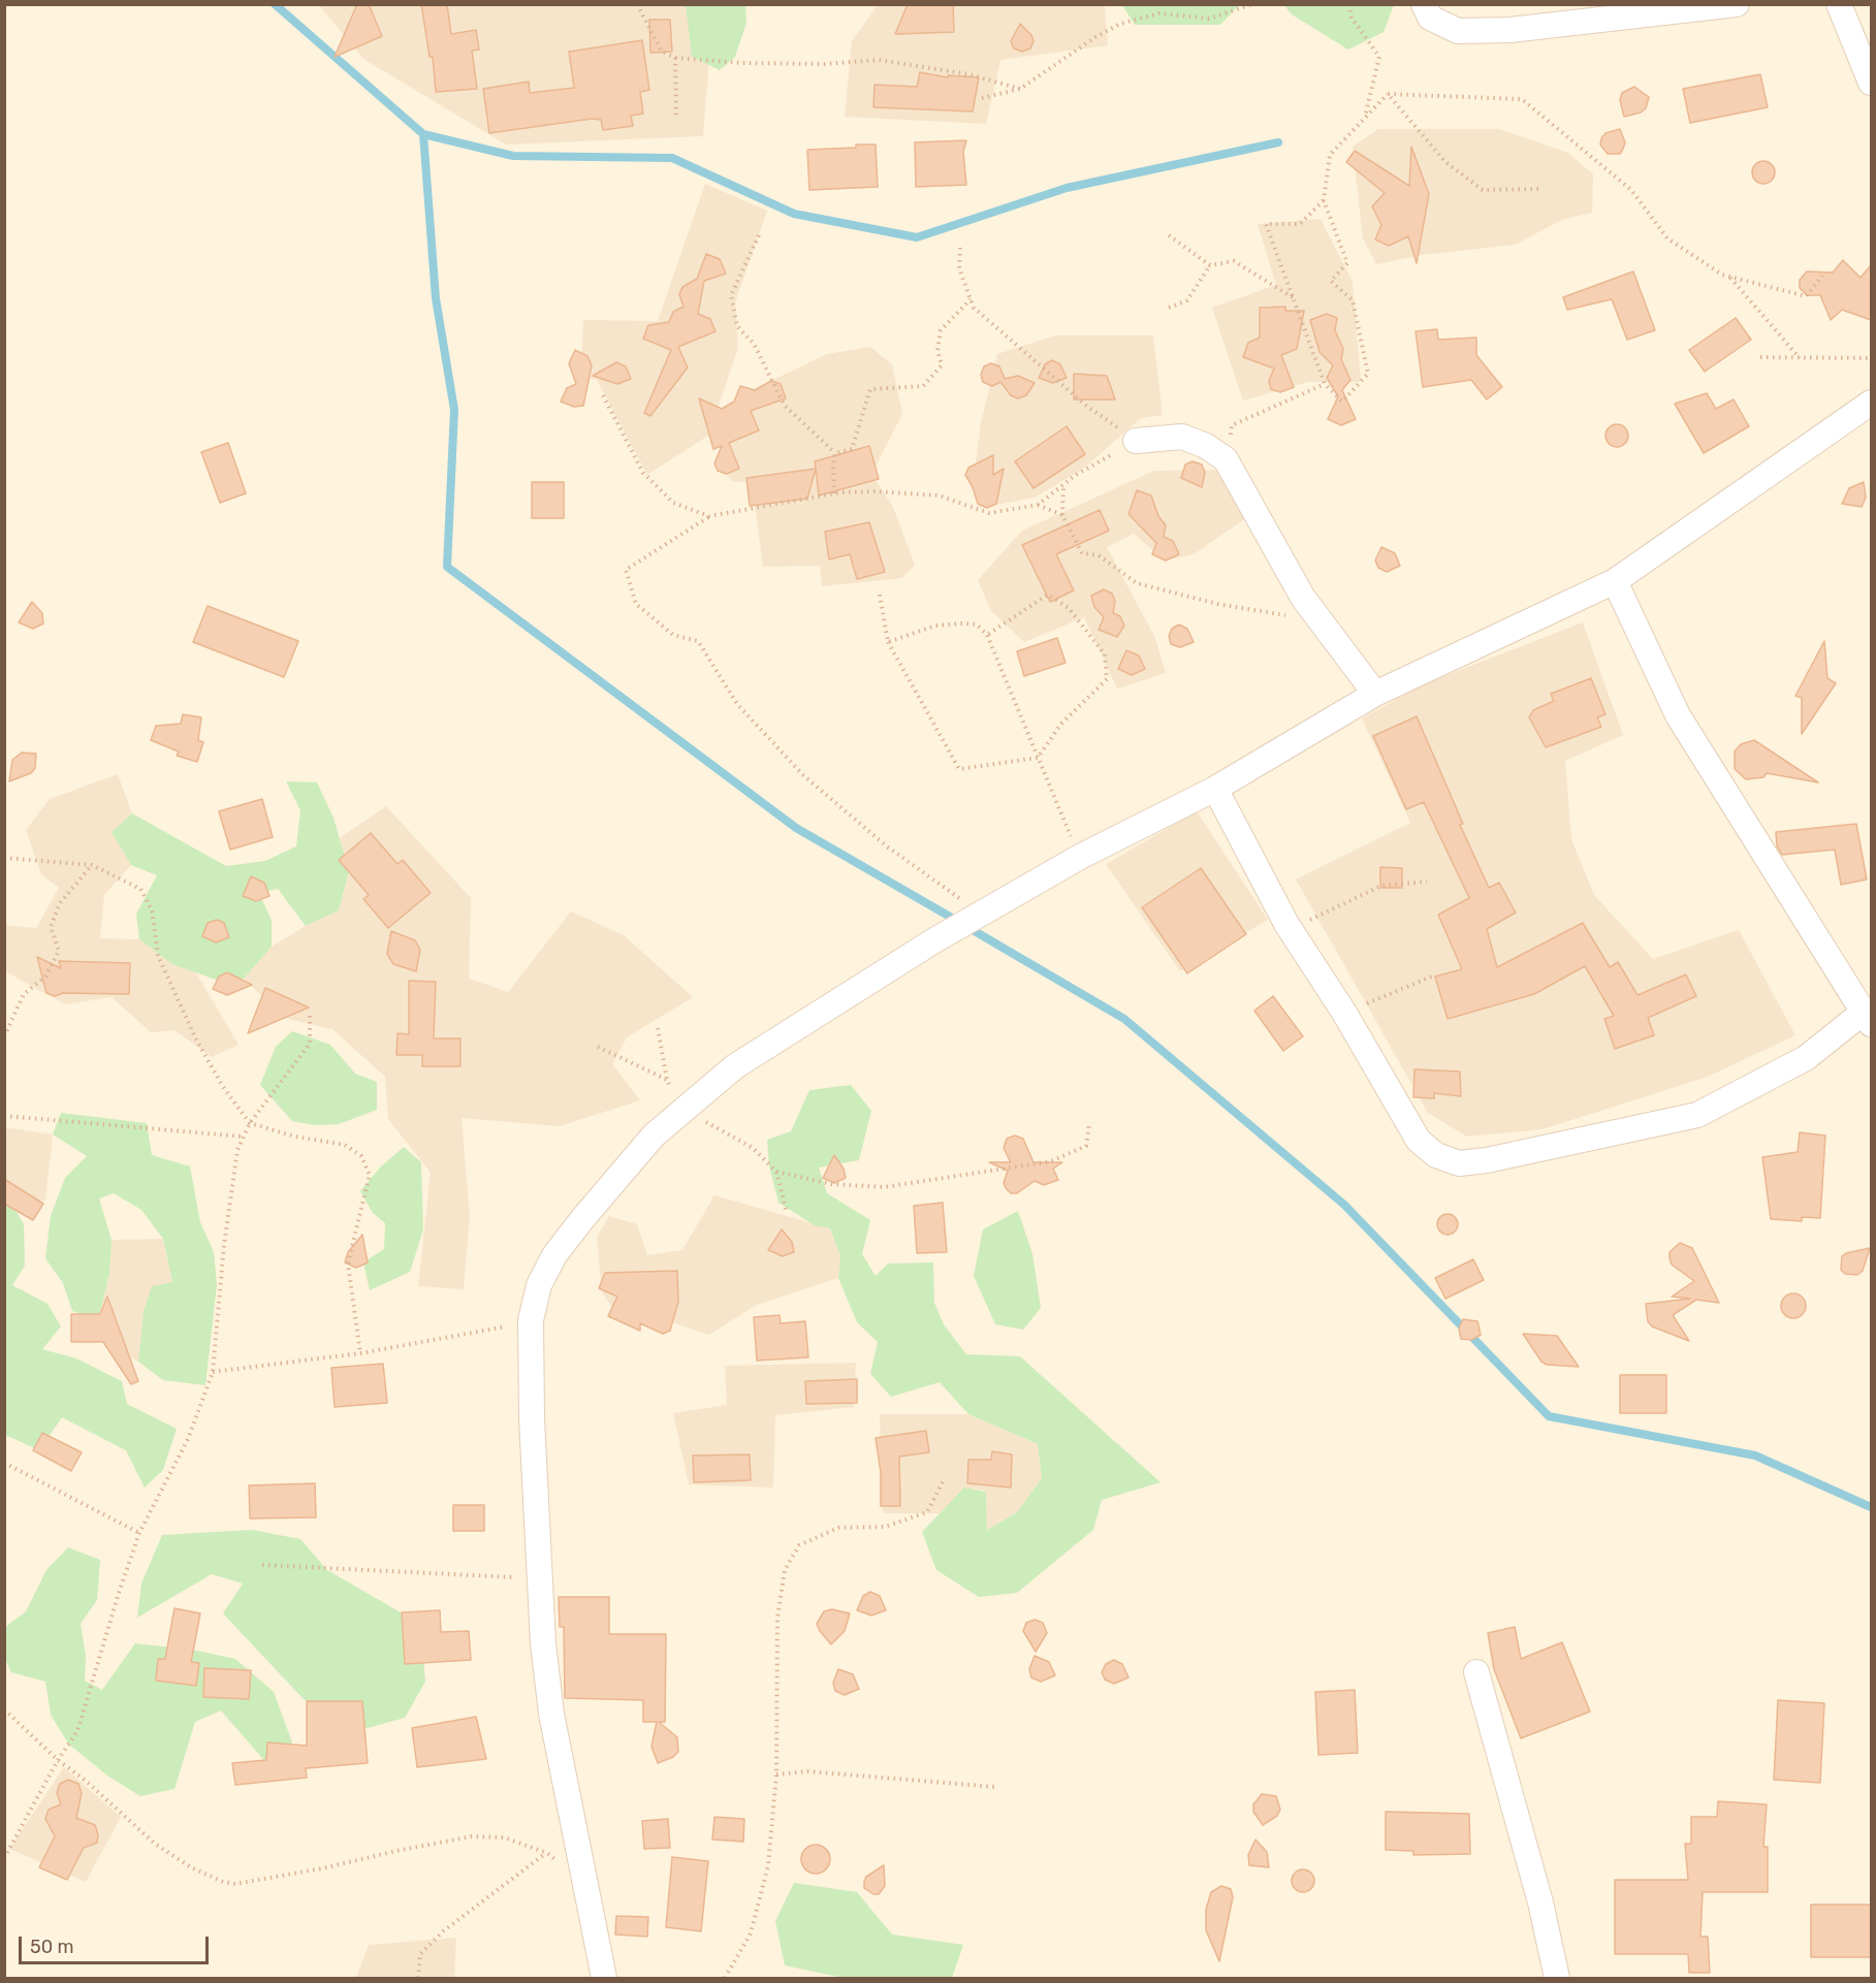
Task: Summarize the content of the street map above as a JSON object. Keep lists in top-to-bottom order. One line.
{"scale_bar":"50 m"}
